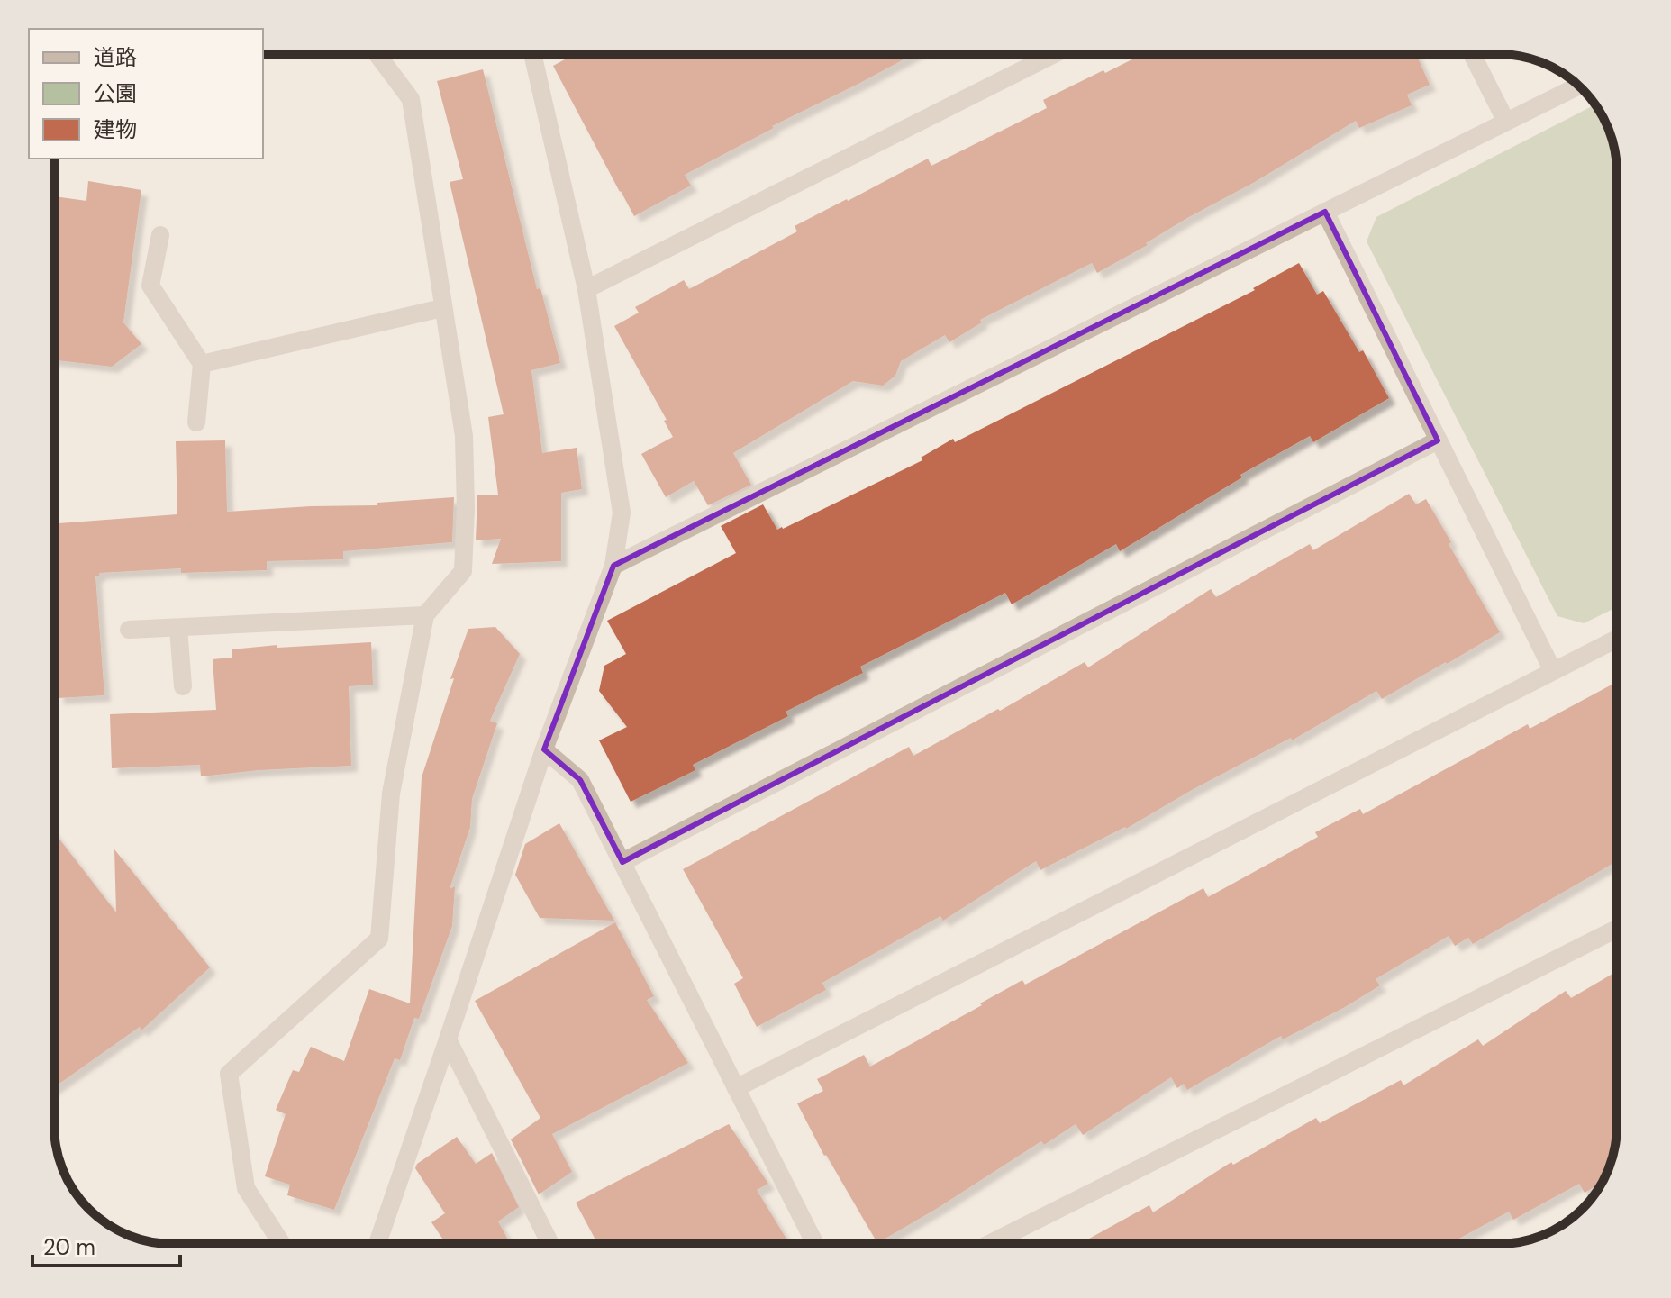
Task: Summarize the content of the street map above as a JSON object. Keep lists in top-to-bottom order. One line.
{"legend":["道路","公園","建物"],"scale_bar":"20 m"}
